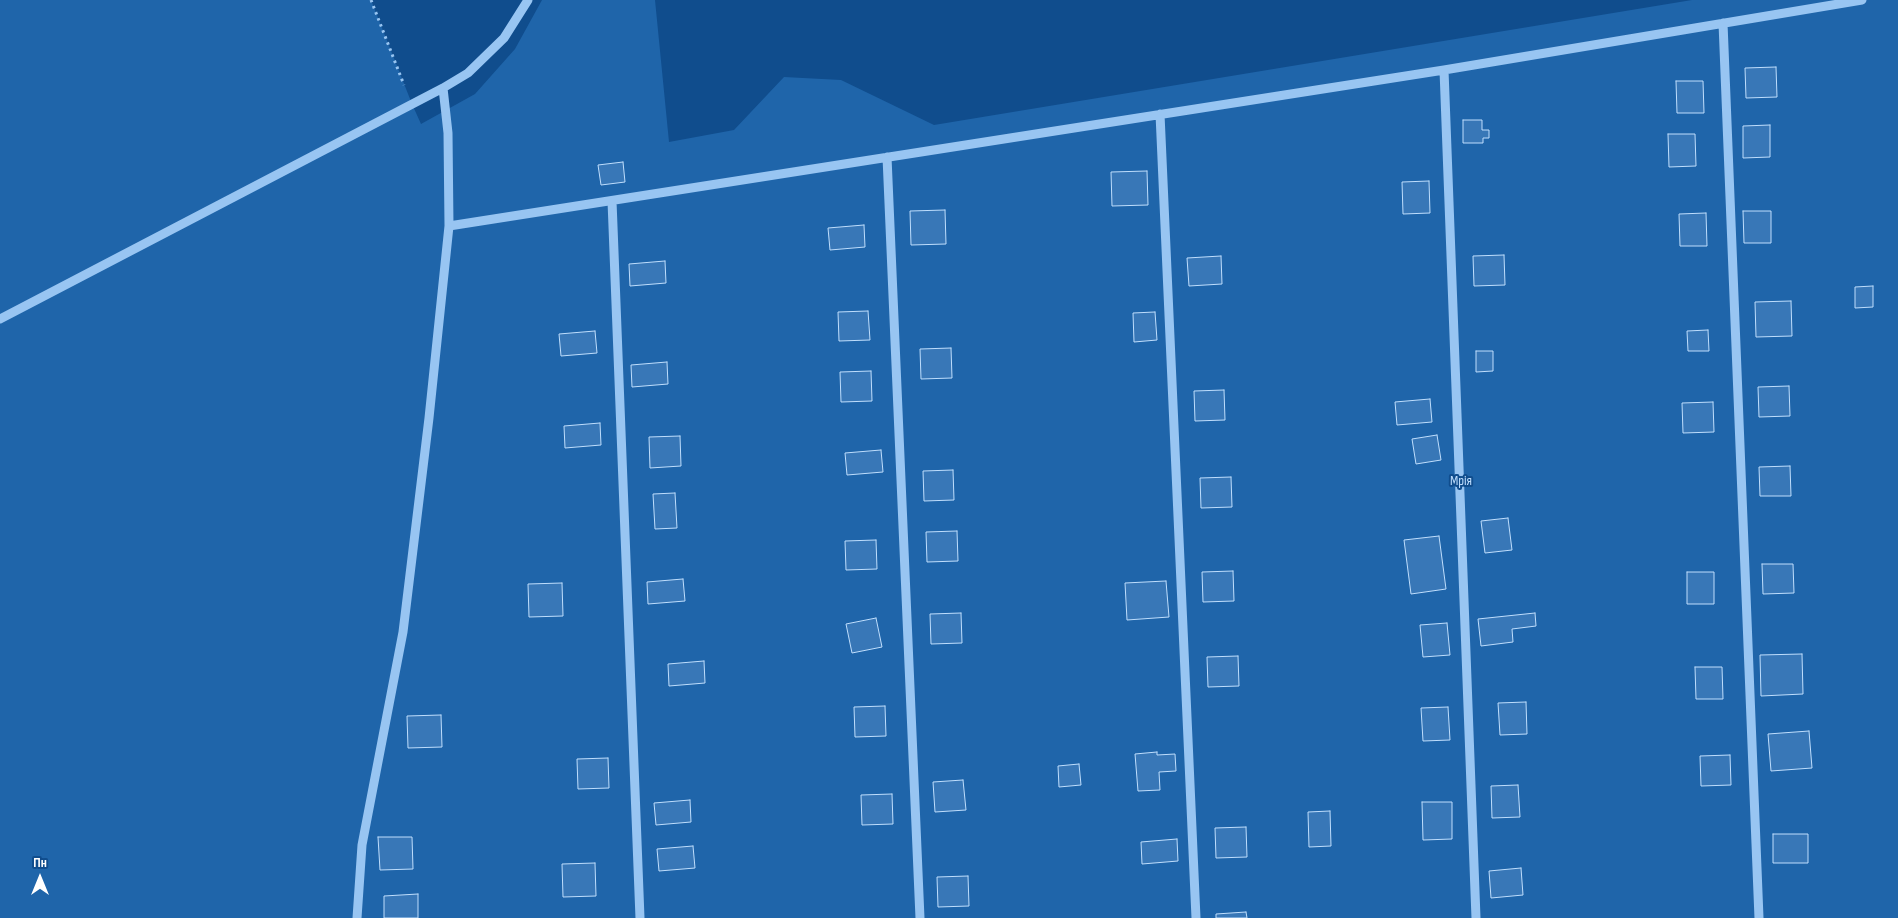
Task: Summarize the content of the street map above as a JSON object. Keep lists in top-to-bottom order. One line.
{"parks":["Мрія"],"north":"top"}
